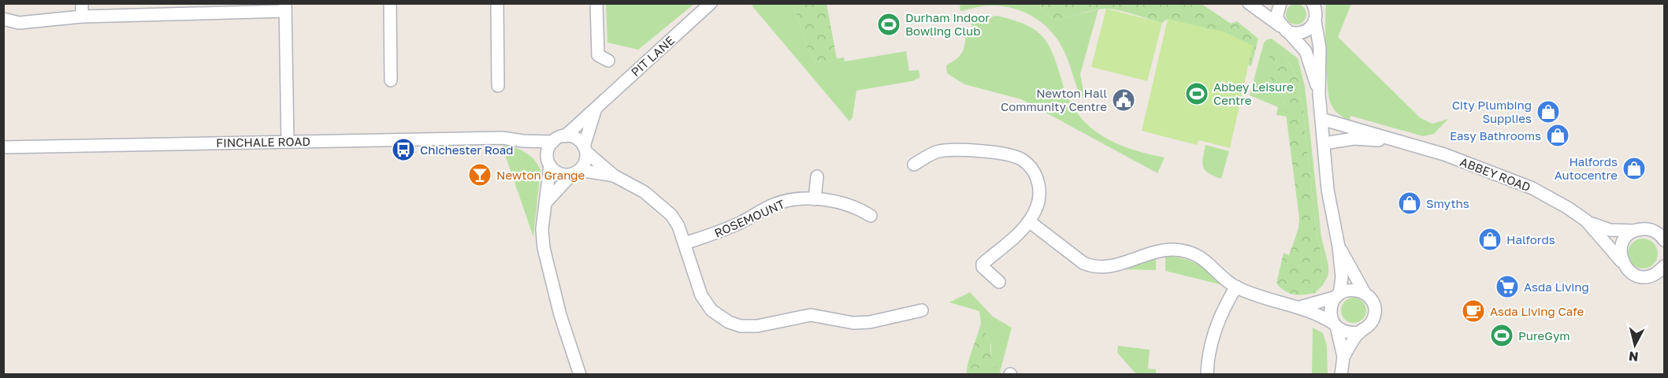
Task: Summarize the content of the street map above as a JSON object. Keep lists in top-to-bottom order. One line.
{"streets":{"street":["PIT LANE","FINCHALE ROAD","ABBEY ROAD","ROSEMOUNT"]},"crossings":[["PIT LANE","FINCHALE ROAD"]],"places":{"sports":["Durham Indoor Bowling Club","Abbey Leisure Centre","PureGym"],"public building":["Newton Hall Community Centre"],"shop":["City Plumbing Supplies","Easy Bathrooms","Halfords Autocentre","Smyths","Halfords"],"bus stop":["Chichester Road"],"bar":["Newton Grange"],"supermarket":["Asda Living"],"cafe":["Asda Living Cafe"]},"north":"bottom"}
